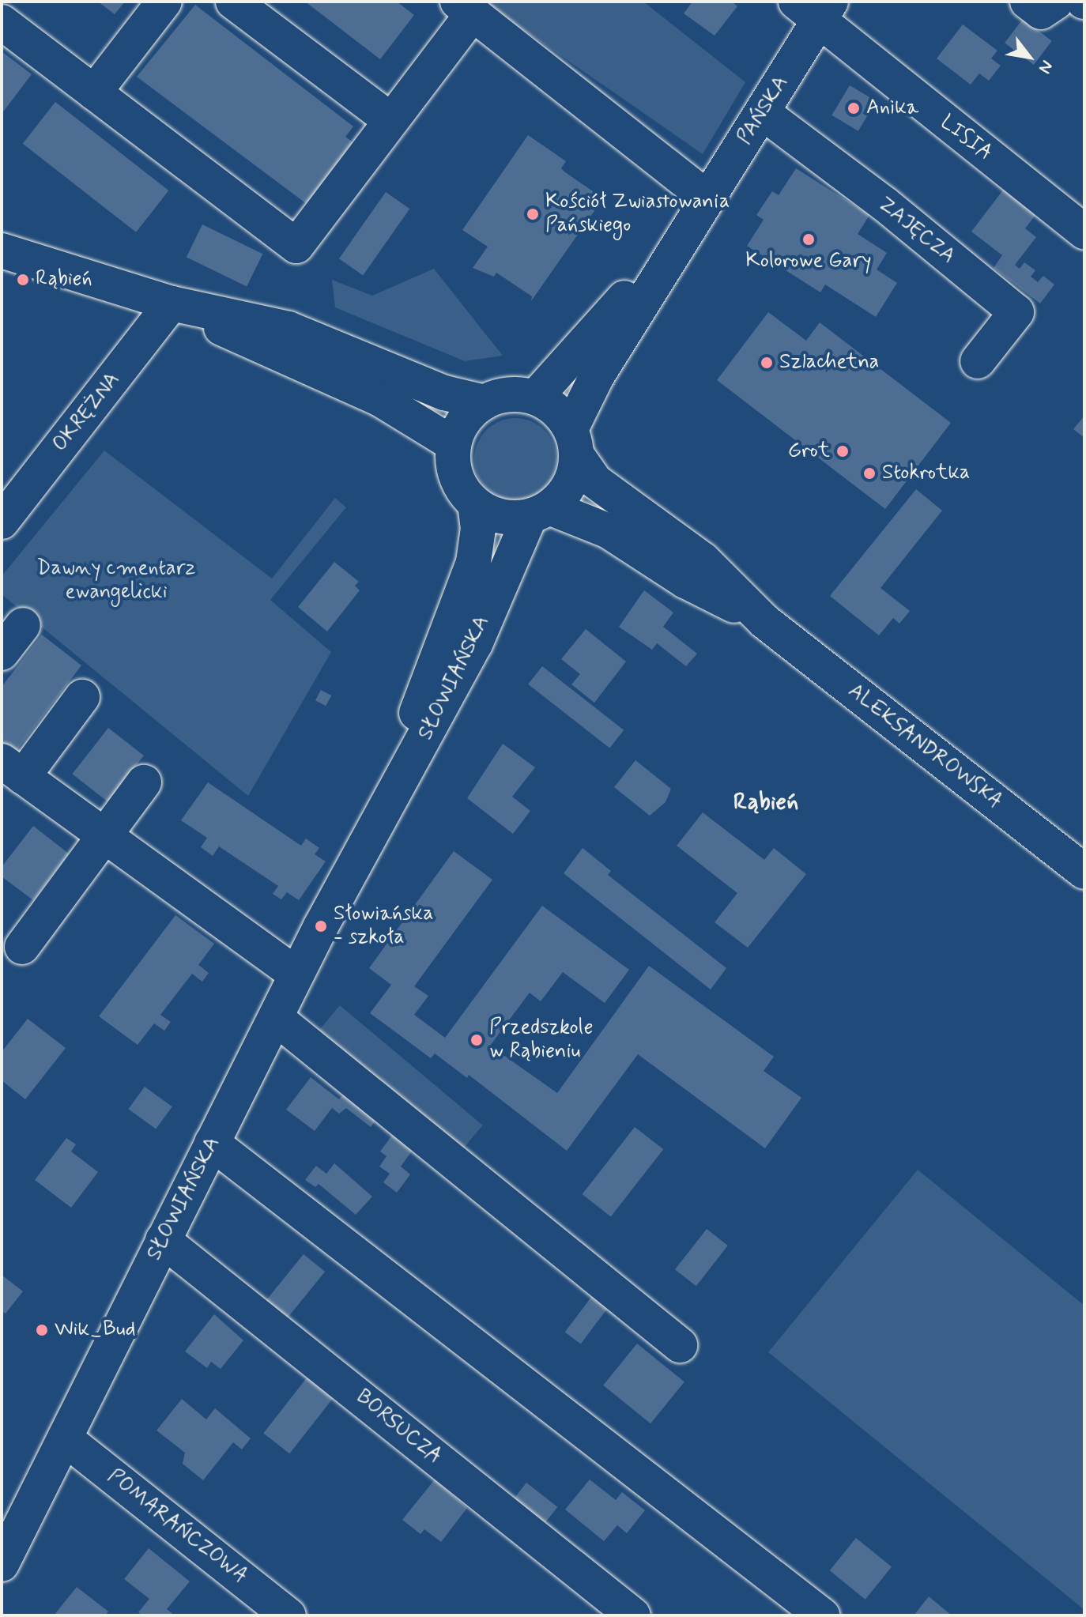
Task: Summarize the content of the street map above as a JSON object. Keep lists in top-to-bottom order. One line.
{"streets":{"street":["PAŃSKA","LISIA","ZAJĘCZA","OKRĘŻNA","SŁOWIAŃSKA","ALEKSANDROWSKA","BORSUCZA","POMARAŃCZOWA"]},"crossings":[["PAŃSKA","LISIA"],["PAŃSKA","ZAJĘCZA"],["PAŃSKA","SŁOWIAŃSKA"],["PAŃSKA","ALEKSANDROWSKA"],["SŁOWIAŃSKA","ALEKSANDROWSKA"],["SŁOWIAŃSKA","BORSUCZA"],["SŁOWIAŃSKA","POMARAŃCZOWA"]],"districts":["Rąbień"],"parks":["Dawny cmentarz ewangelicki"],"places":["Anika","Kościół Zwiastowania Pańskiego","Kolorowe Gary","Rąbień","Szlachetna","Grot","Stokrotka","Słowiańska - szkoła","Przedszkole w Rąbieniu","Wik_Bud"],"north":"bottom right"}
